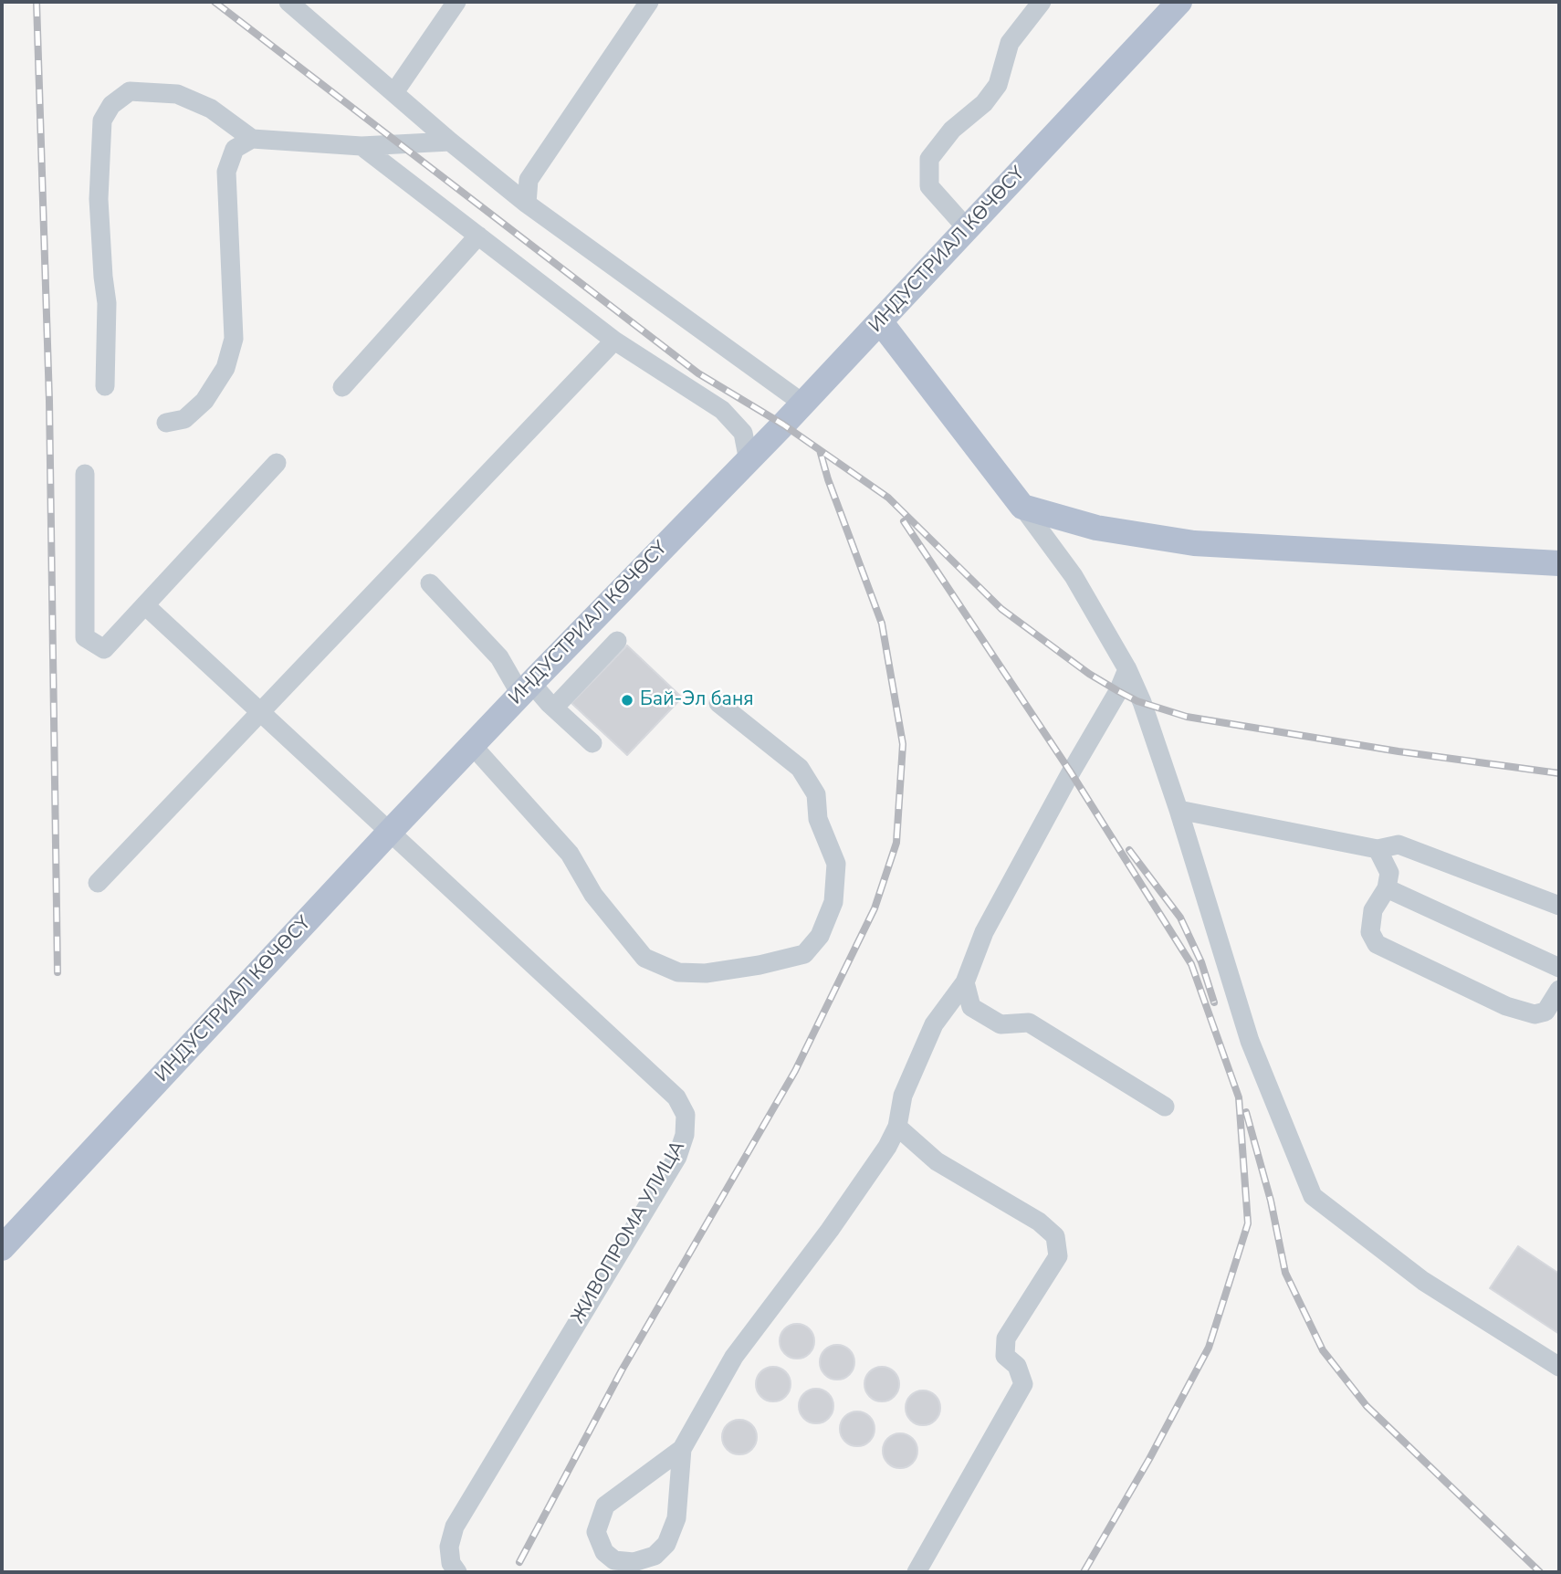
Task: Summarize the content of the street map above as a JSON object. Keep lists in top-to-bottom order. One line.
{"streets":{"main road":["ИНДУСТРИАЛ КӨЧӨСҮ"],"street":["ЖИВОПРОМА УЛИЦА"]},"crossings":[["ИНДУСТРИАЛ КӨЧӨСҮ","ЖИВОПРОМА УЛИЦА"]],"places":["Бай-Эл баня"]}
